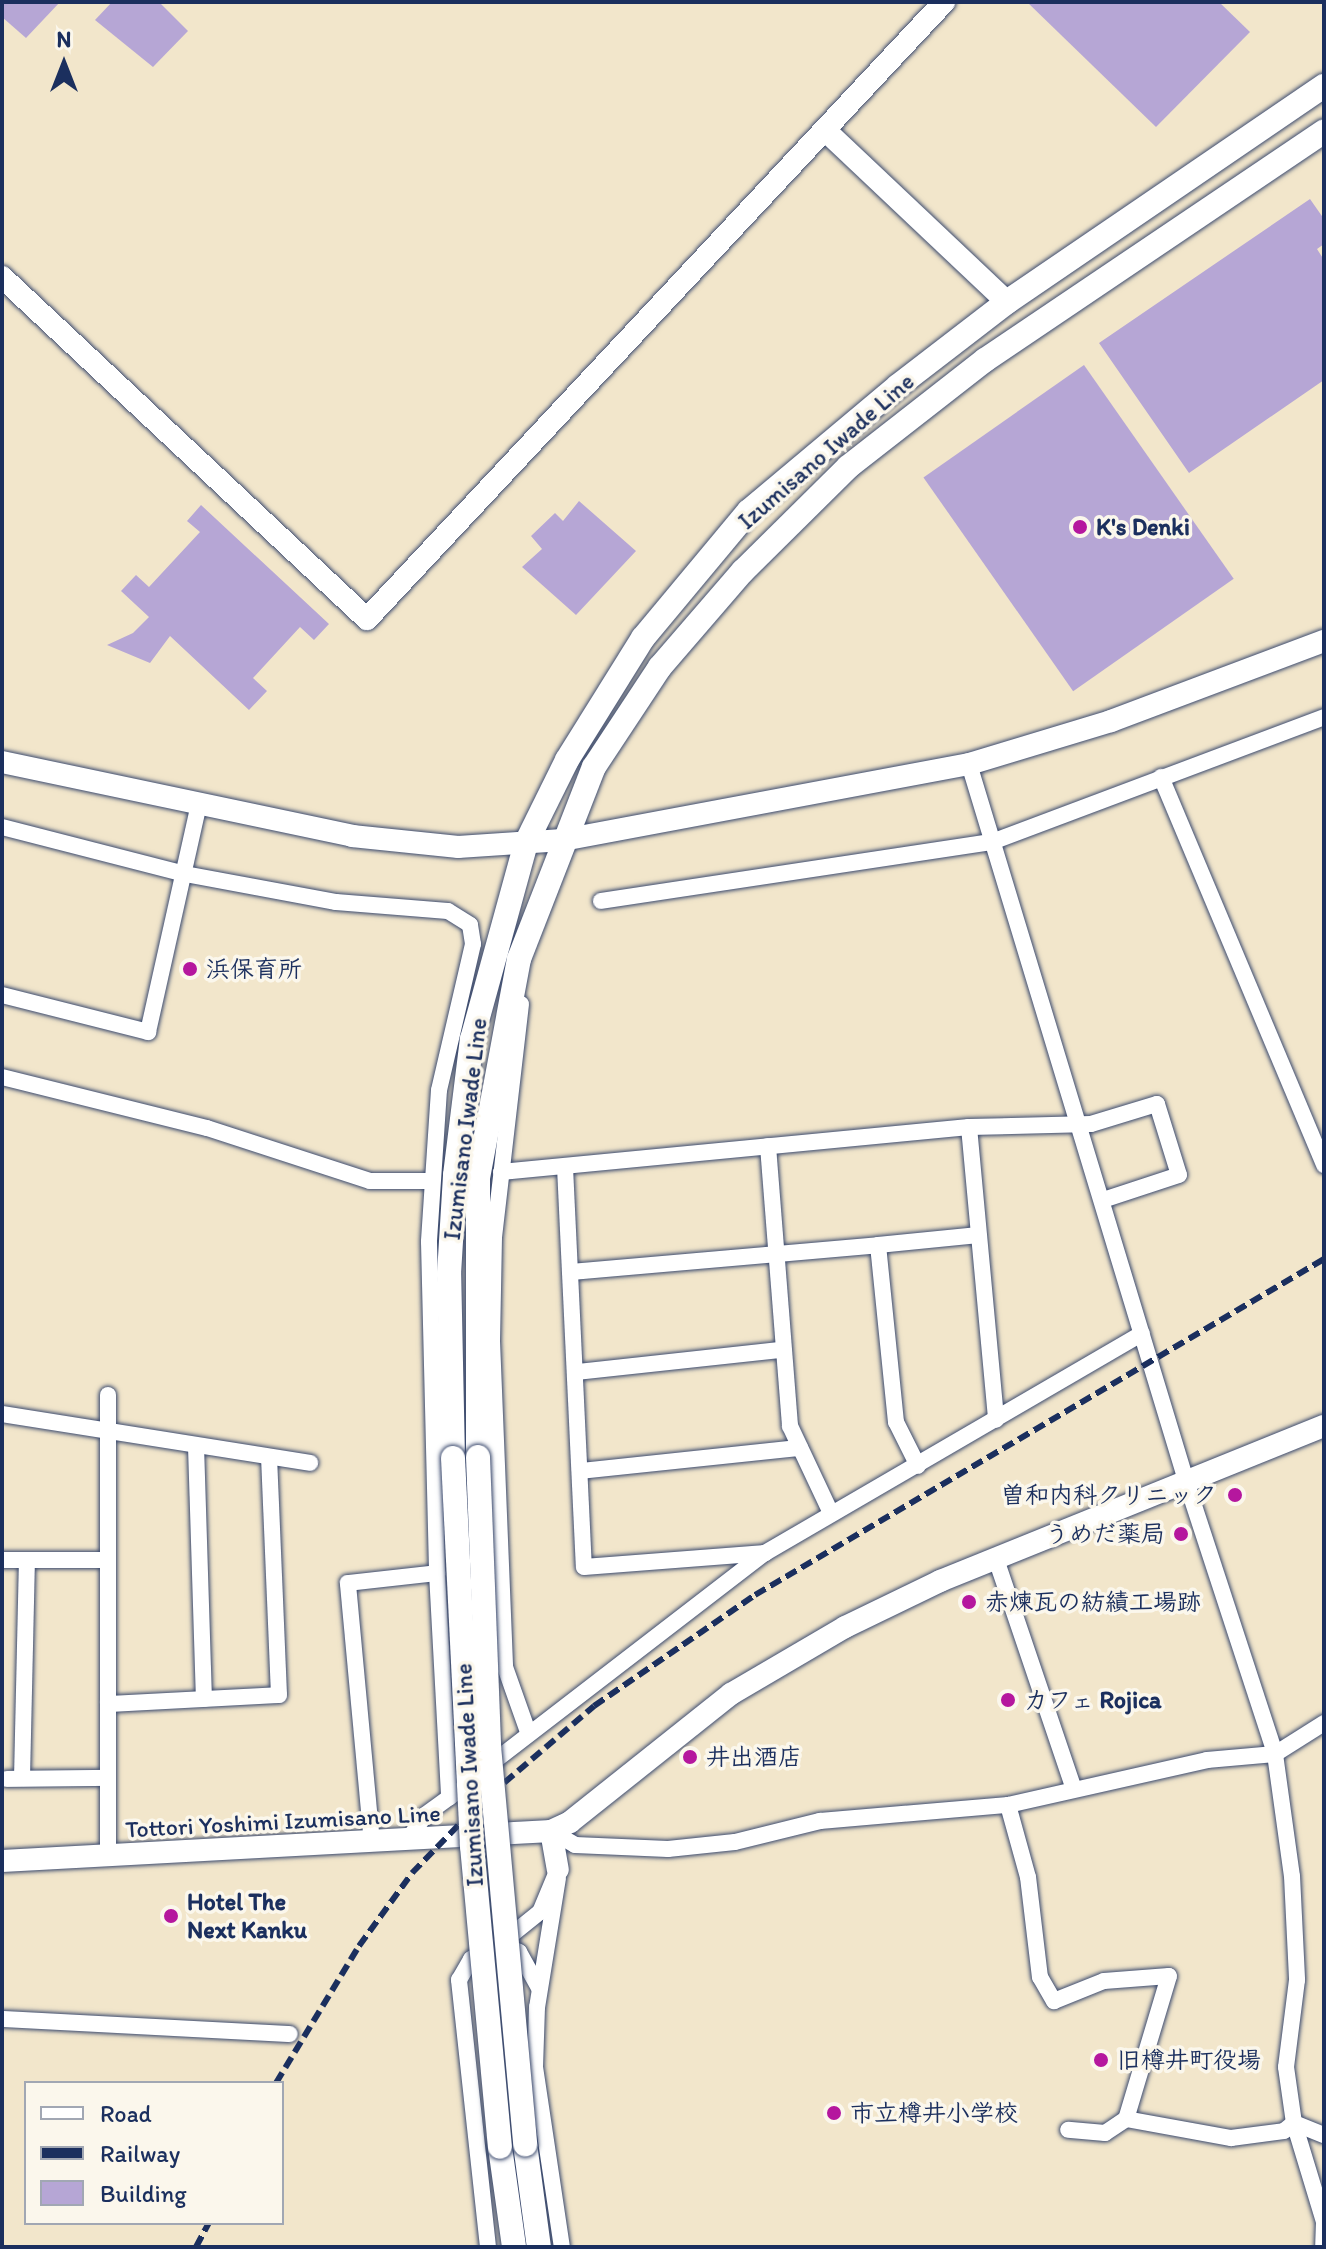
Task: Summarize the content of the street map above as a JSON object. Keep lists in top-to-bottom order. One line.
{"streets":{"main road":["Izumisano Iwade Line"],"street":["Tottori Yoshimi Izumisano Line"]},"places":["K's Denki","浜保育所","曽和内科クリニック","うめだ薬局","赤煉瓦の紡績工場跡","カフェ Rojica","井出酒店","Hotel The Next Kanku","旧樽井町役場","市立樽井小学校"],"legend":["Road","Railway","Building"],"north":"top"}
